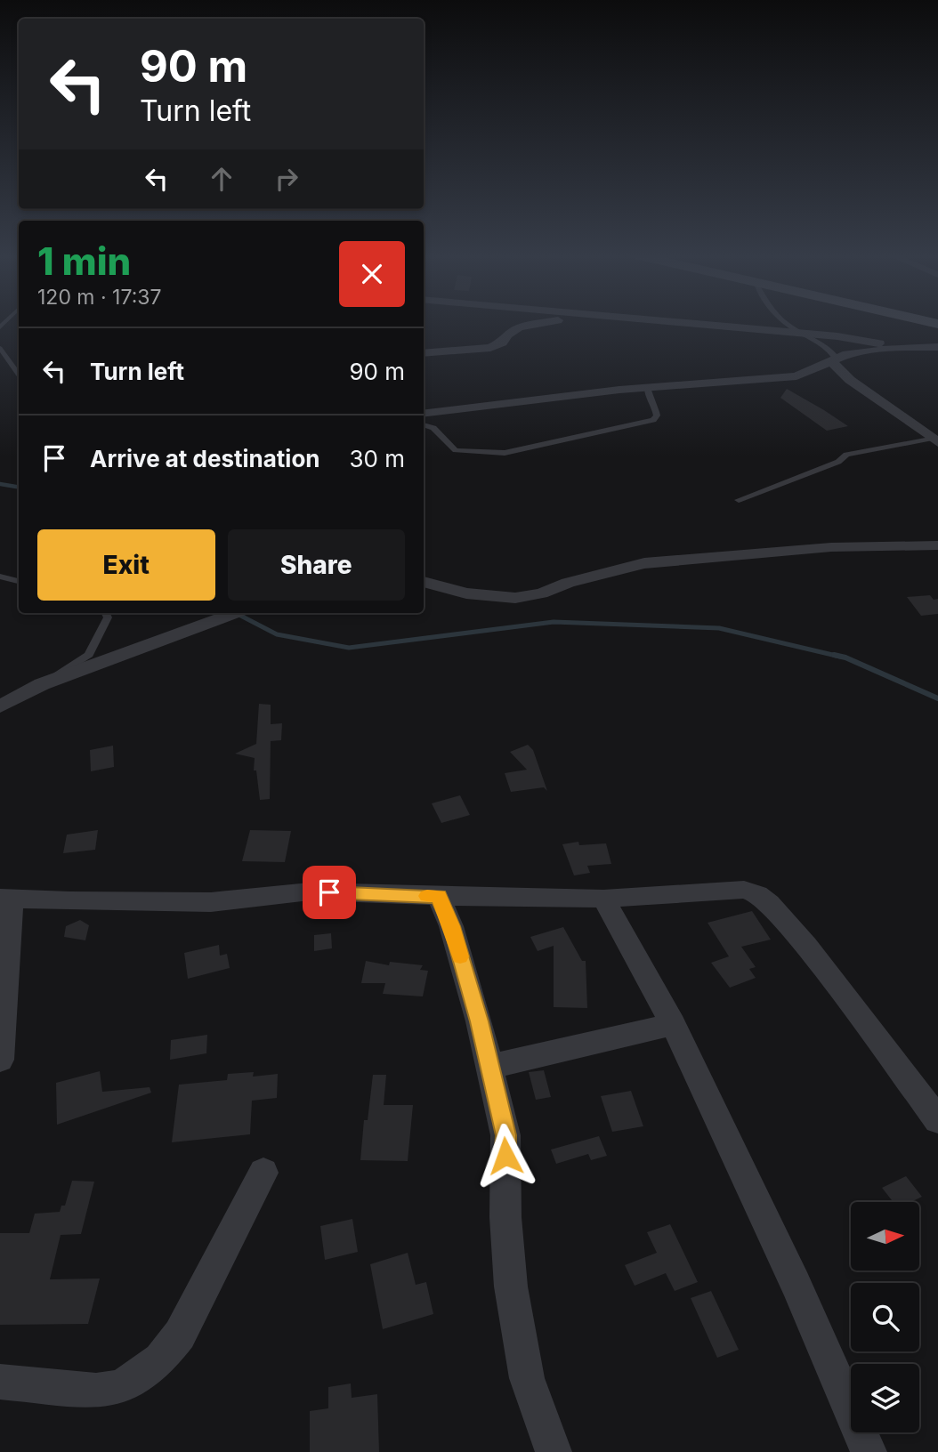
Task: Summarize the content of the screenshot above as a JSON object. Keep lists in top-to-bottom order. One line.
{"north":"right","page":{"turn":["90 m","Turn left"],"heading":["1 min","120 m · 17:37"],"list":[{"name":"Turn left","value":"90 m"},{"name":"Arrive at destination","value":"30 m"}],"buttons":["Exit","Share"]}}
